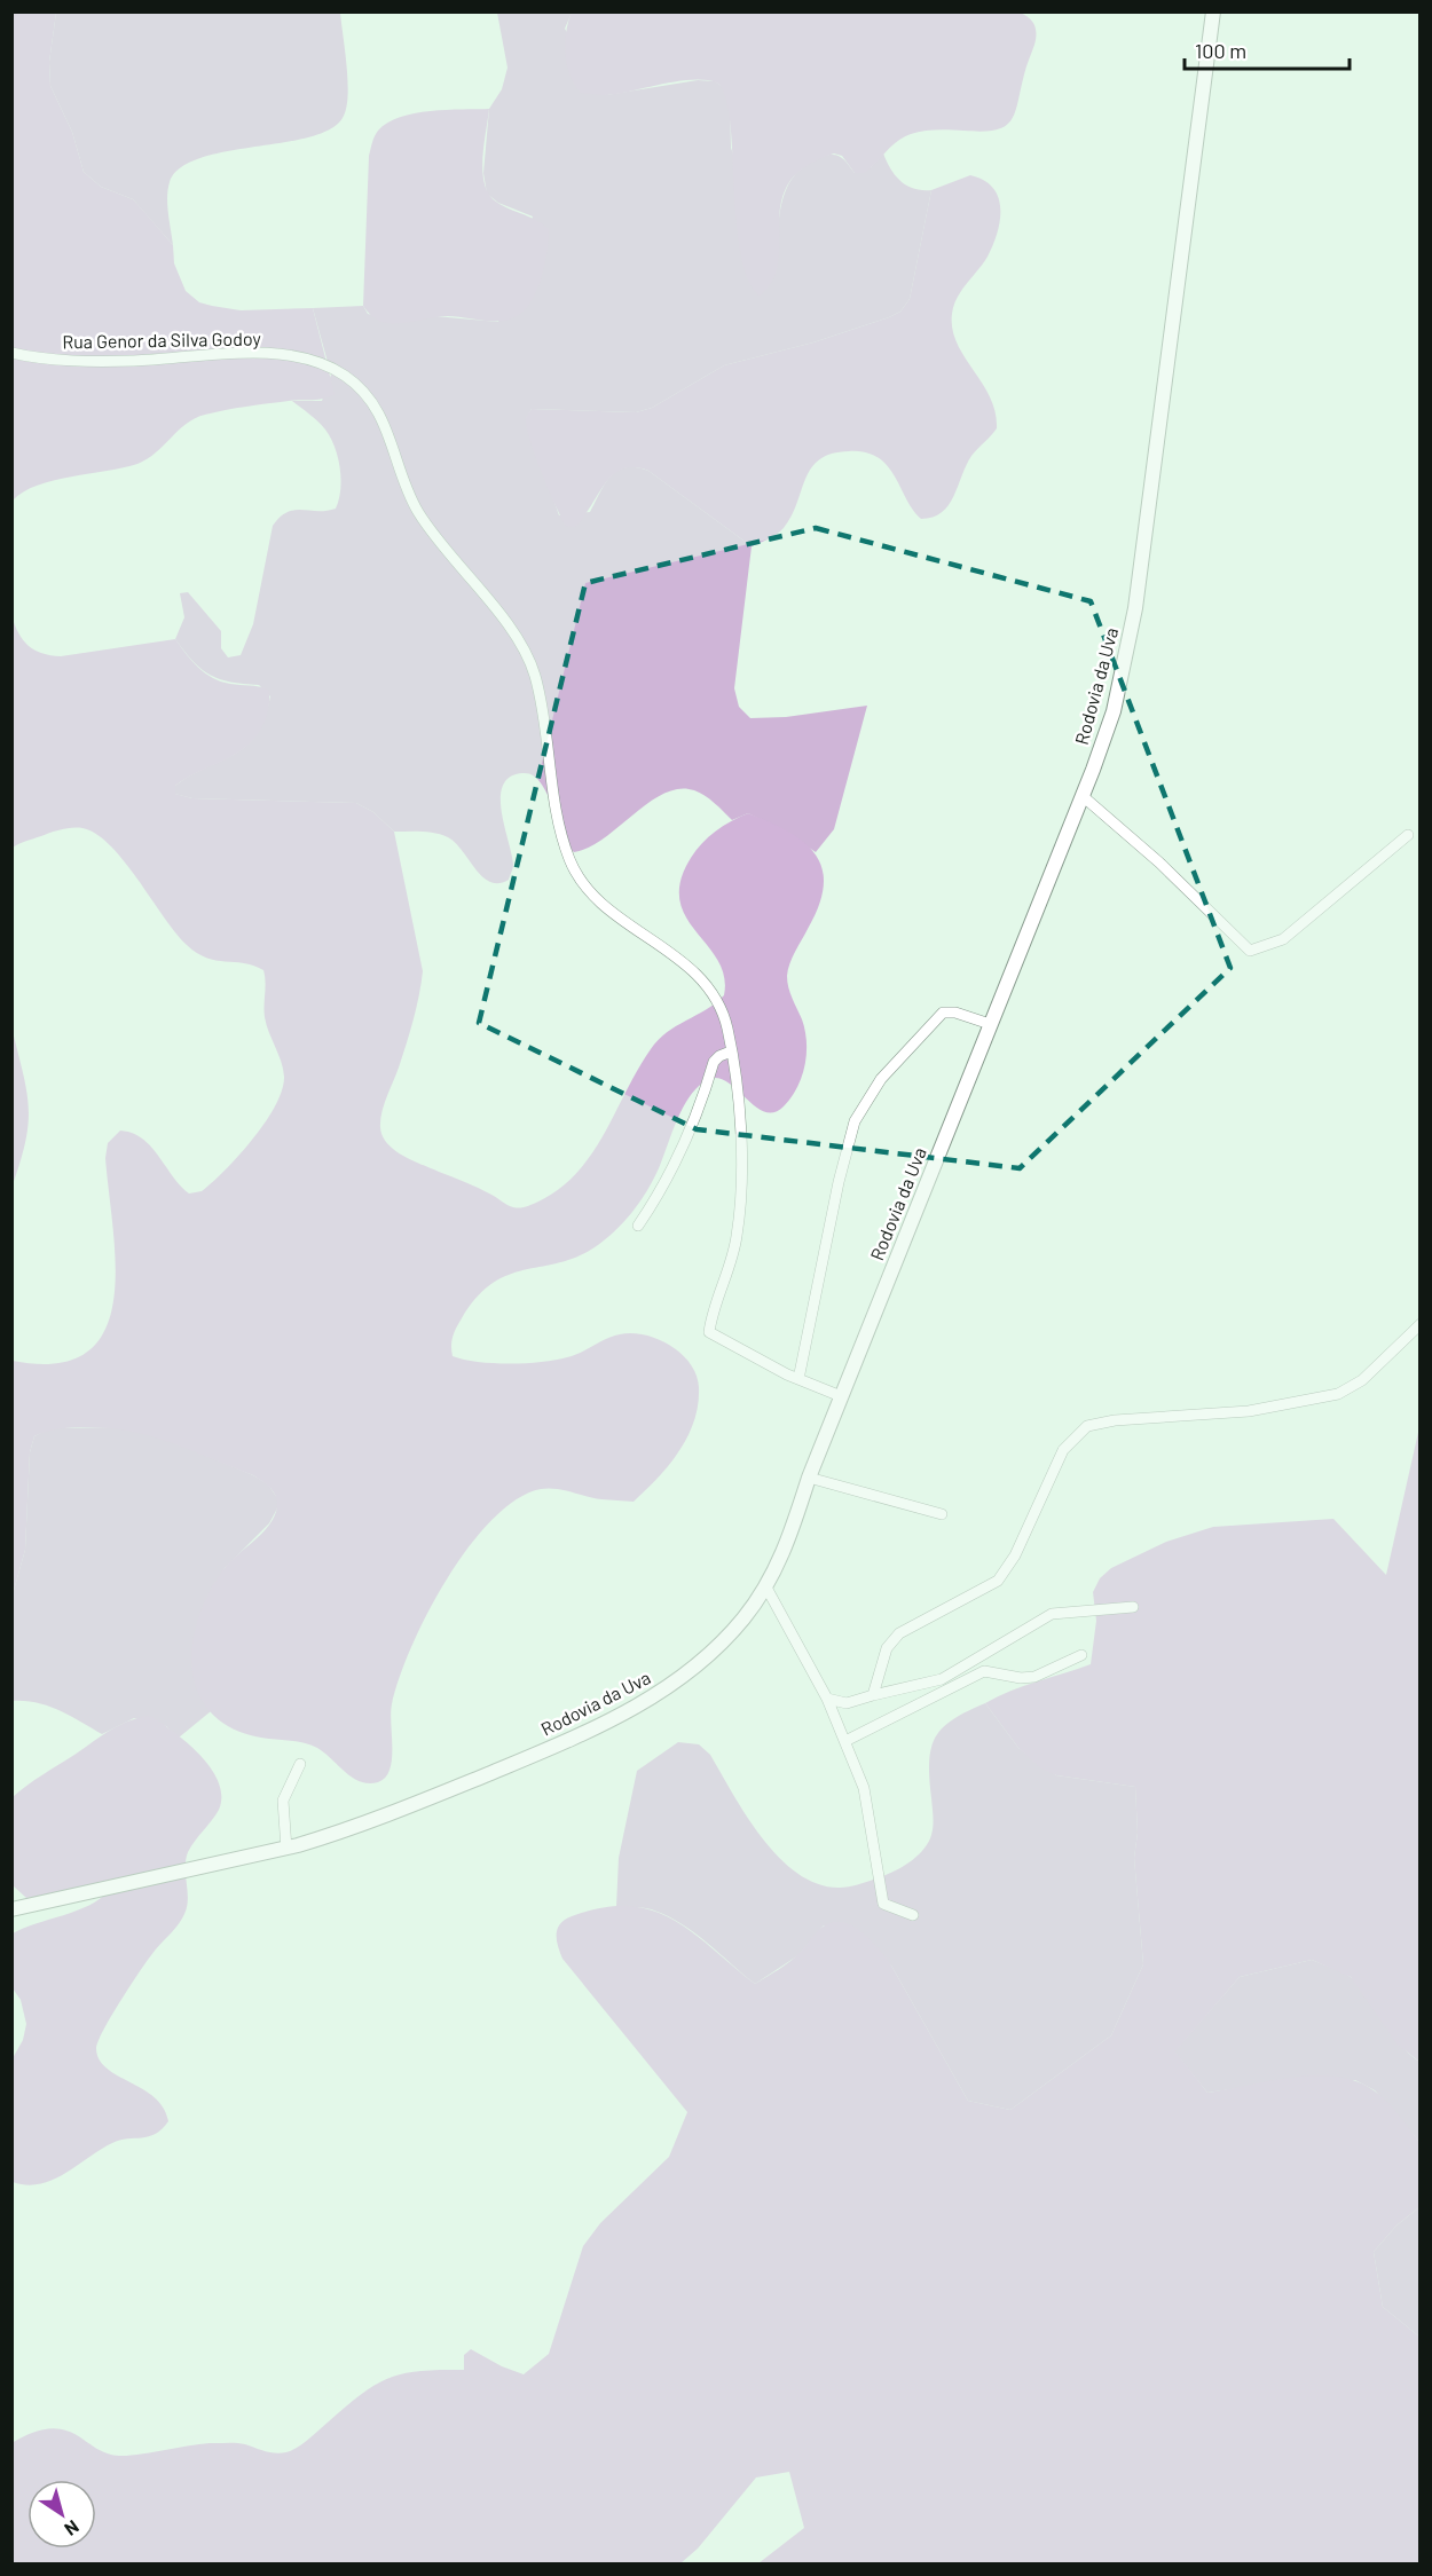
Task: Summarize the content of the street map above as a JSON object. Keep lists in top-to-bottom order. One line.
{"streets":{"street":["Rua Genor da Silva Godoy","Rodovia da Uva"]},"crossings":[["Rua Genor da Silva Godoy","Rodovia da Uva"]],"scale_bar":"100 m","north":"bottom right"}
